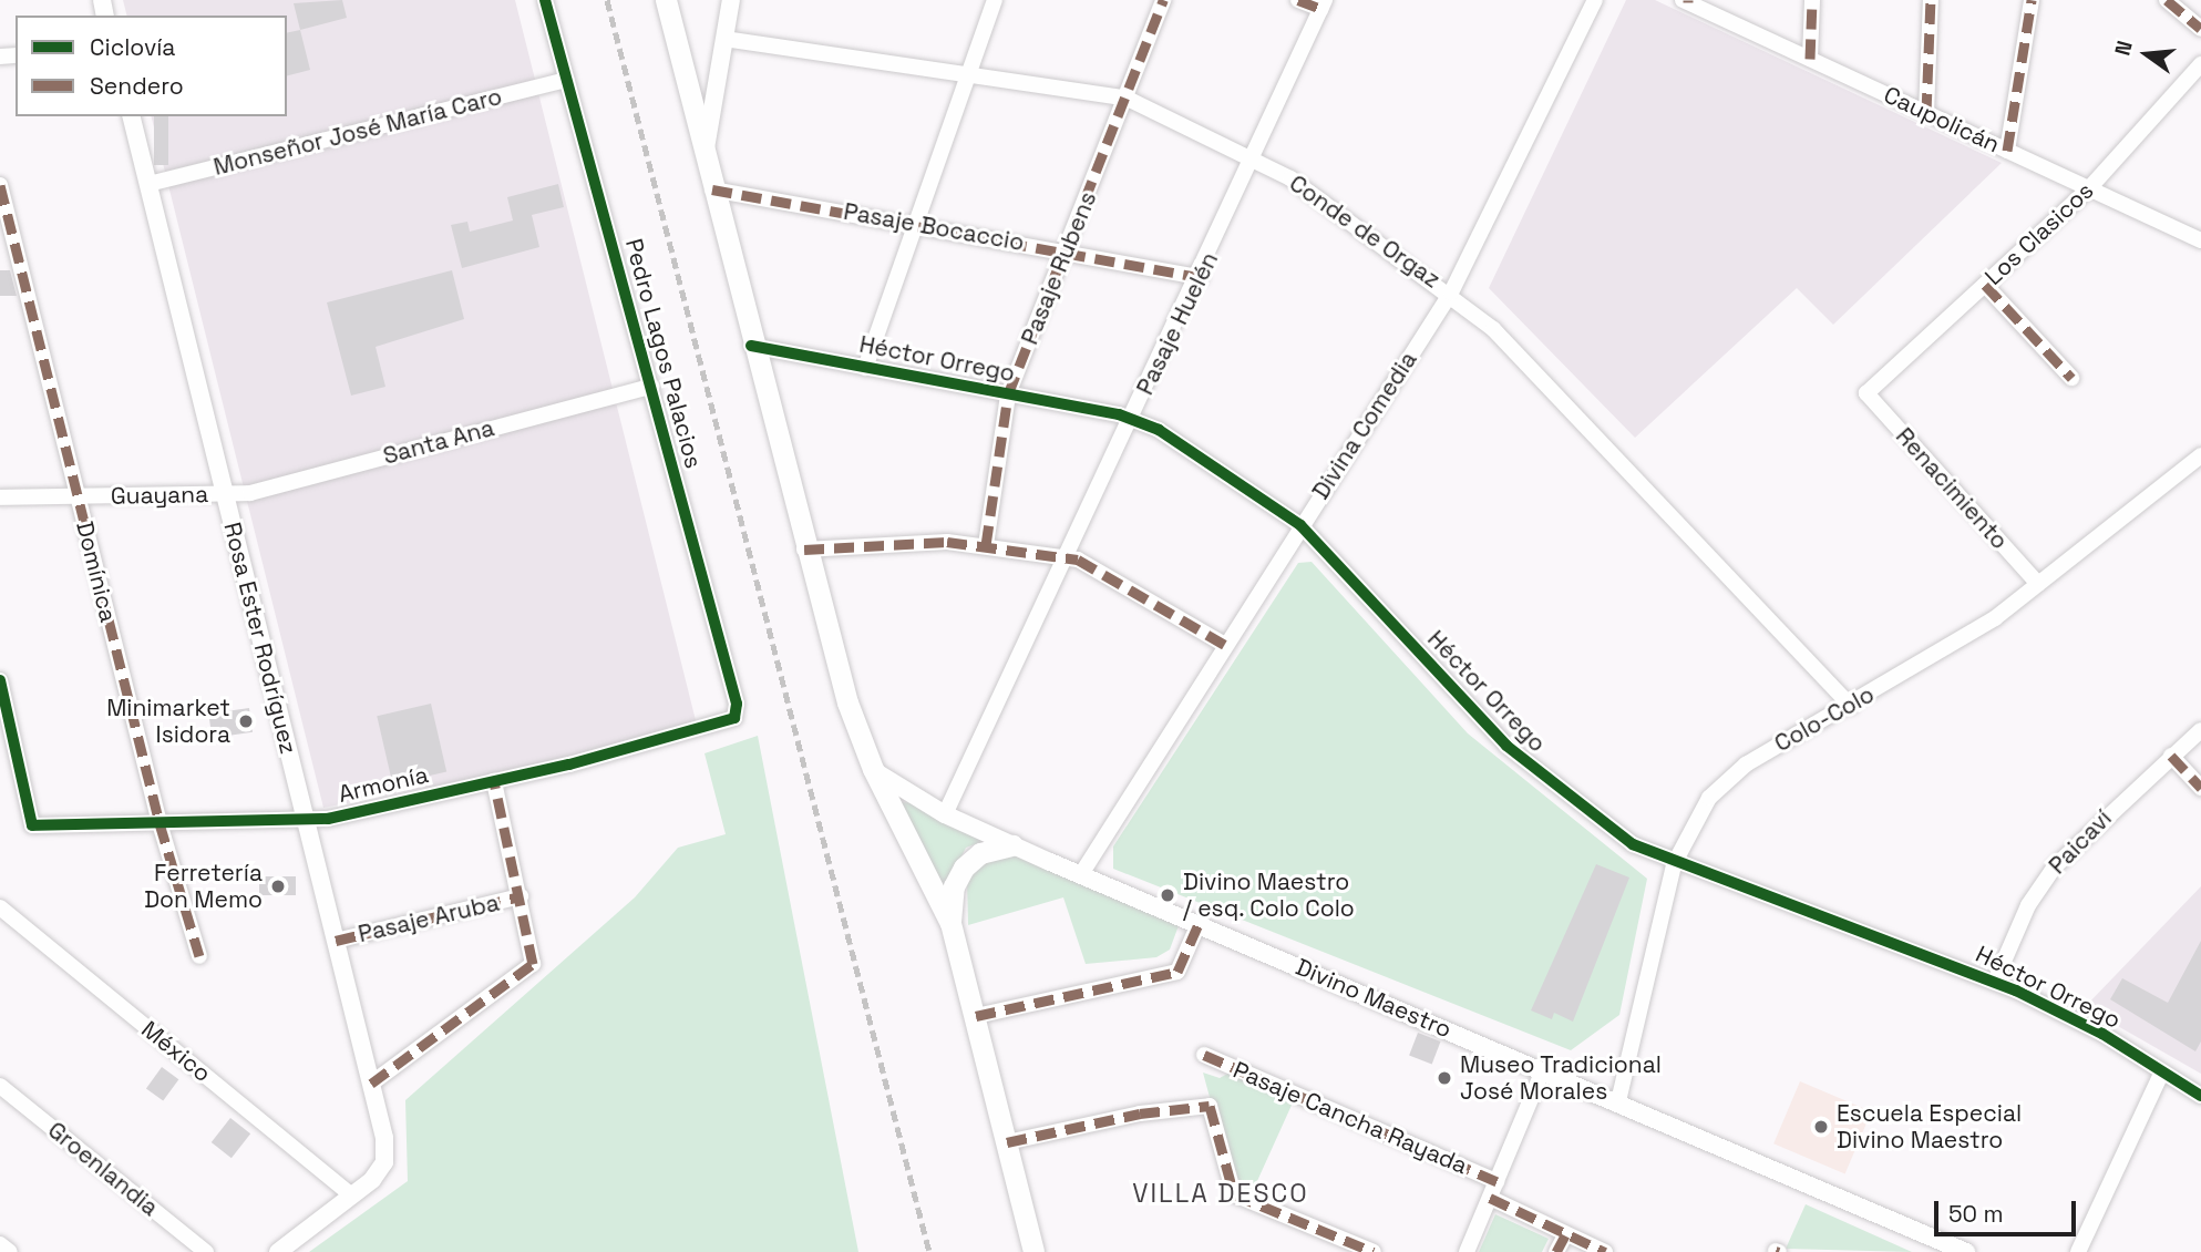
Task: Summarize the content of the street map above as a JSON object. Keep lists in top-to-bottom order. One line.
{"streets":{"street":["Caupolicán","Monseñor José María Caro","Pasaje Bocaccio","Conde de Orgaz","Los Clasicos","Pasaje Rubens","Pasaje Huelén","Pedro Lagos Palacios","Héctor Orrego","Divina Comedia","Santa Ana","Renacimiento","Guayana","Domínica","Rosa Ester Rodríguez","Colo-Colo","Armonía","Paicaví","Pasaje Aruba","Divino Maestro","México","Pasaje Cancha Rayada","Groenlandia"]},"crossings":[["Caupolicán","Los Clasicos"],["Monseñor José María Caro","Pedro Lagos Palacios"],["Monseñor José María Caro","Rosa Ester Rodríguez"],["Pasaje Bocaccio","Pasaje Rubens"],["Pasaje Bocaccio","Pasaje Huelén"],["Conde de Orgaz","Pasaje Rubens"],["Conde de Orgaz","Pasaje Huelén"],["Conde de Orgaz","Divina Comedia"],["Conde de Orgaz","Colo-Colo"],["Los Clasicos","Renacimiento"],["Pasaje Rubens","Héctor Orrego"],["Pasaje Huelén","Héctor Orrego"],["Pasaje Huelén","Divino Maestro"],["Pedro Lagos Palacios","Santa Ana"],["Pedro Lagos Palacios","Armonía"],["Héctor Orrego","Divina Comedia"],["Héctor Orrego","Colo-Colo"],["Héctor Orrego","Paicaví"],["Divina Comedia","Divino Maestro"],["Santa Ana","Guayana"],["Santa Ana","Rosa Ester Rodríguez"],["Renacimiento","Colo-Colo"],["Guayana","Domínica"],["Guayana","Rosa Ester Rodríguez"],["Domínica","Armonía"],["Rosa Ester Rodríguez","Armonía"],["Rosa Ester Rodríguez","Pasaje Aruba"],["Rosa Ester Rodríguez","México"],["Colo-Colo","Divino Maestro"]],"districts":["VILLA DESCO"],"places":["Minimarket Isidora","Ferretería Don Memo","Divino Maestro / esq. Colo Colo","Museo Tradicional José Morales","Escuela Especial Divino Maestro"],"legend":["Ciclovía","Sendero"],"scale_bar":"50 m","north":"left"}
